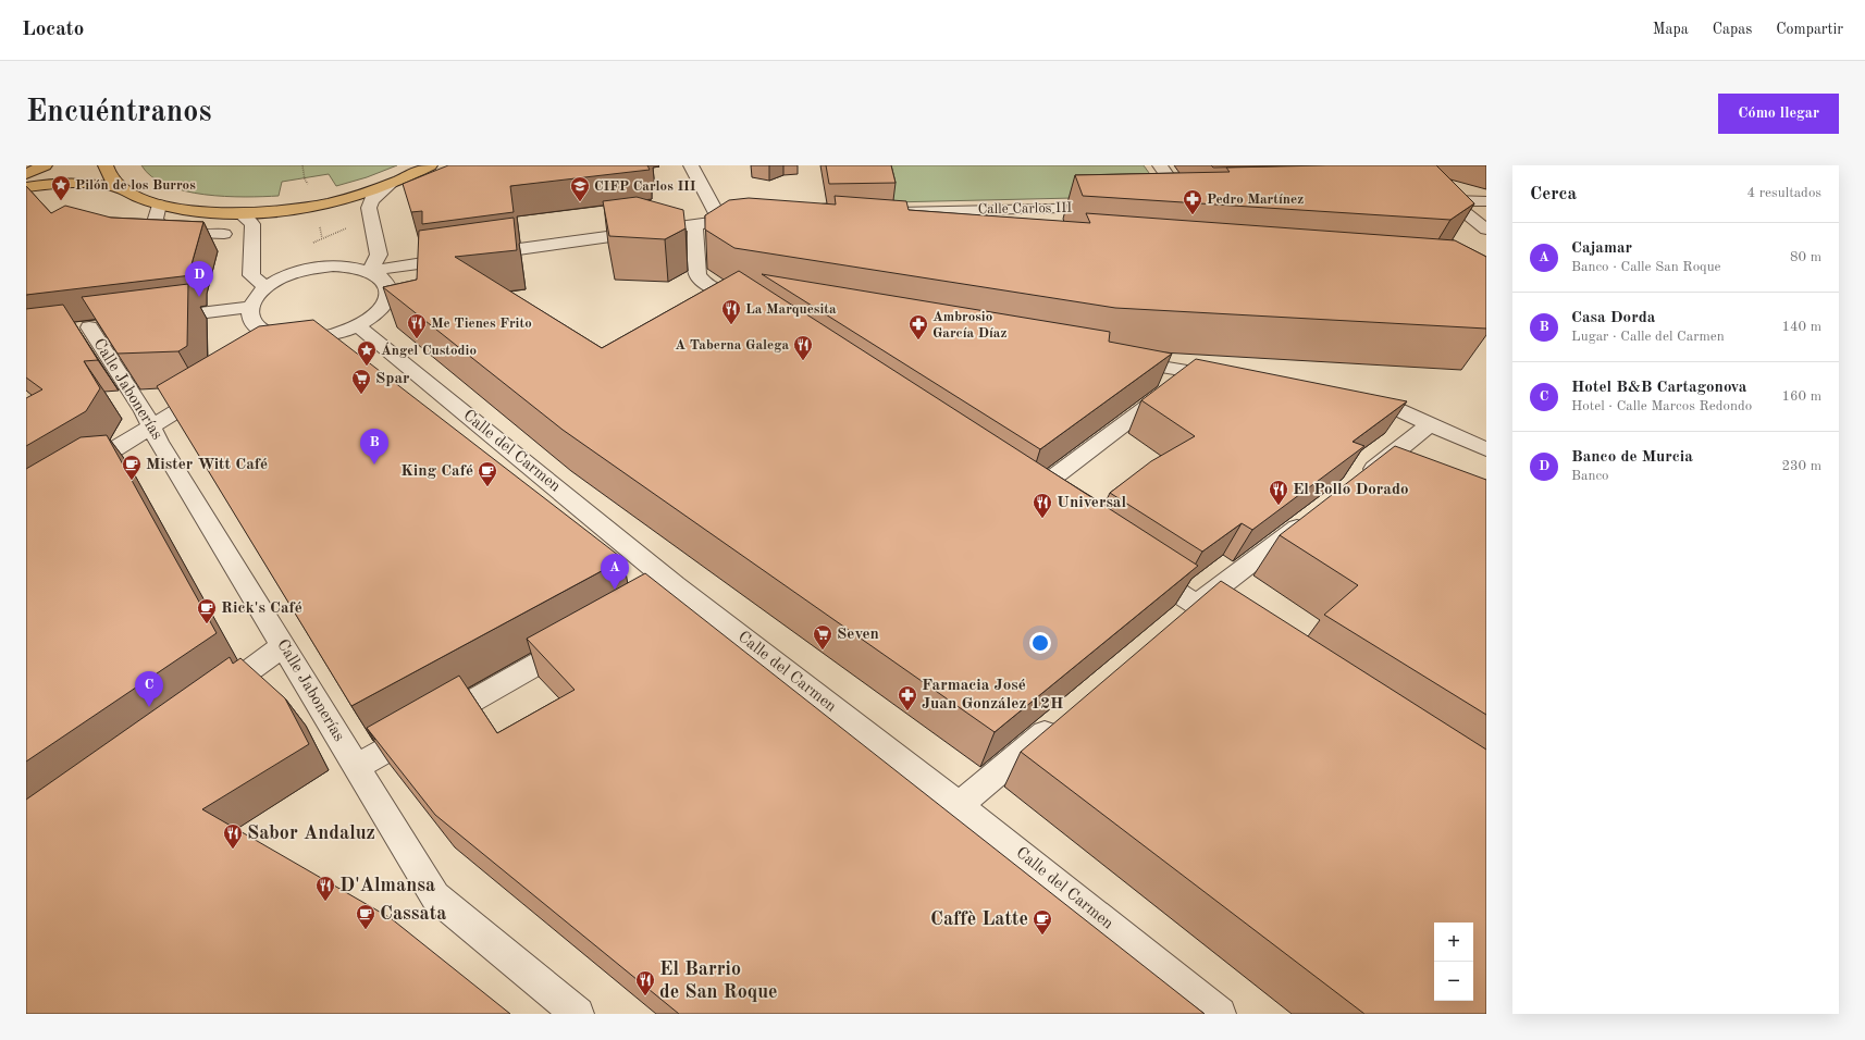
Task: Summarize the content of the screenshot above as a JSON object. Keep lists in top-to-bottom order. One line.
{"streets":{"street":["Calle Carlos III","Calle Jabonerías","Calle del Carmen"]},"places":{"place":["Pilón de los Burros","Ángel Custodio"],"school or university":["CIFP Carlos III"],"pharmacy":["Pedro Martínez","Ambrosio García Díaz","Farmacia José Juan González 12H"],"restaurant":["La Marquesita","Me Tienes Frito","A Taberna Galega","El Pollo Dorado","Universal","Sabor Andaluz","D'Almansa","El Barrio de San Roque"],"supermarket":["Spar","Seven"],"cafe":["Mister Witt Café","King Café","Rick's Café","Cassata","Caffè Latte"]},"page":{"header":"Locato","nav":["Mapa","Capas","Compartir"],"buttons":"Cómo llegar","title":"Encuéntranos","heading":["Cerca","4 resultados"],"list":[{"mark":"A","name":"Cajamar","note":"Banco · Calle San Roque","value":"80 m"},{"mark":"B","name":"Casa Dorda","note":"Lugar · Calle del Carmen","value":"140 m"},{"mark":"C","name":"Hotel B&B Cartagonova","note":"Hotel · Calle Marcos Redondo","value":"160 m"},{"mark":"D","name":"Banco de Murcia","note":"Banco","value":"230 m"}],"pins":["D","B","A","C"],"map_buttons":["+","−"]}}
